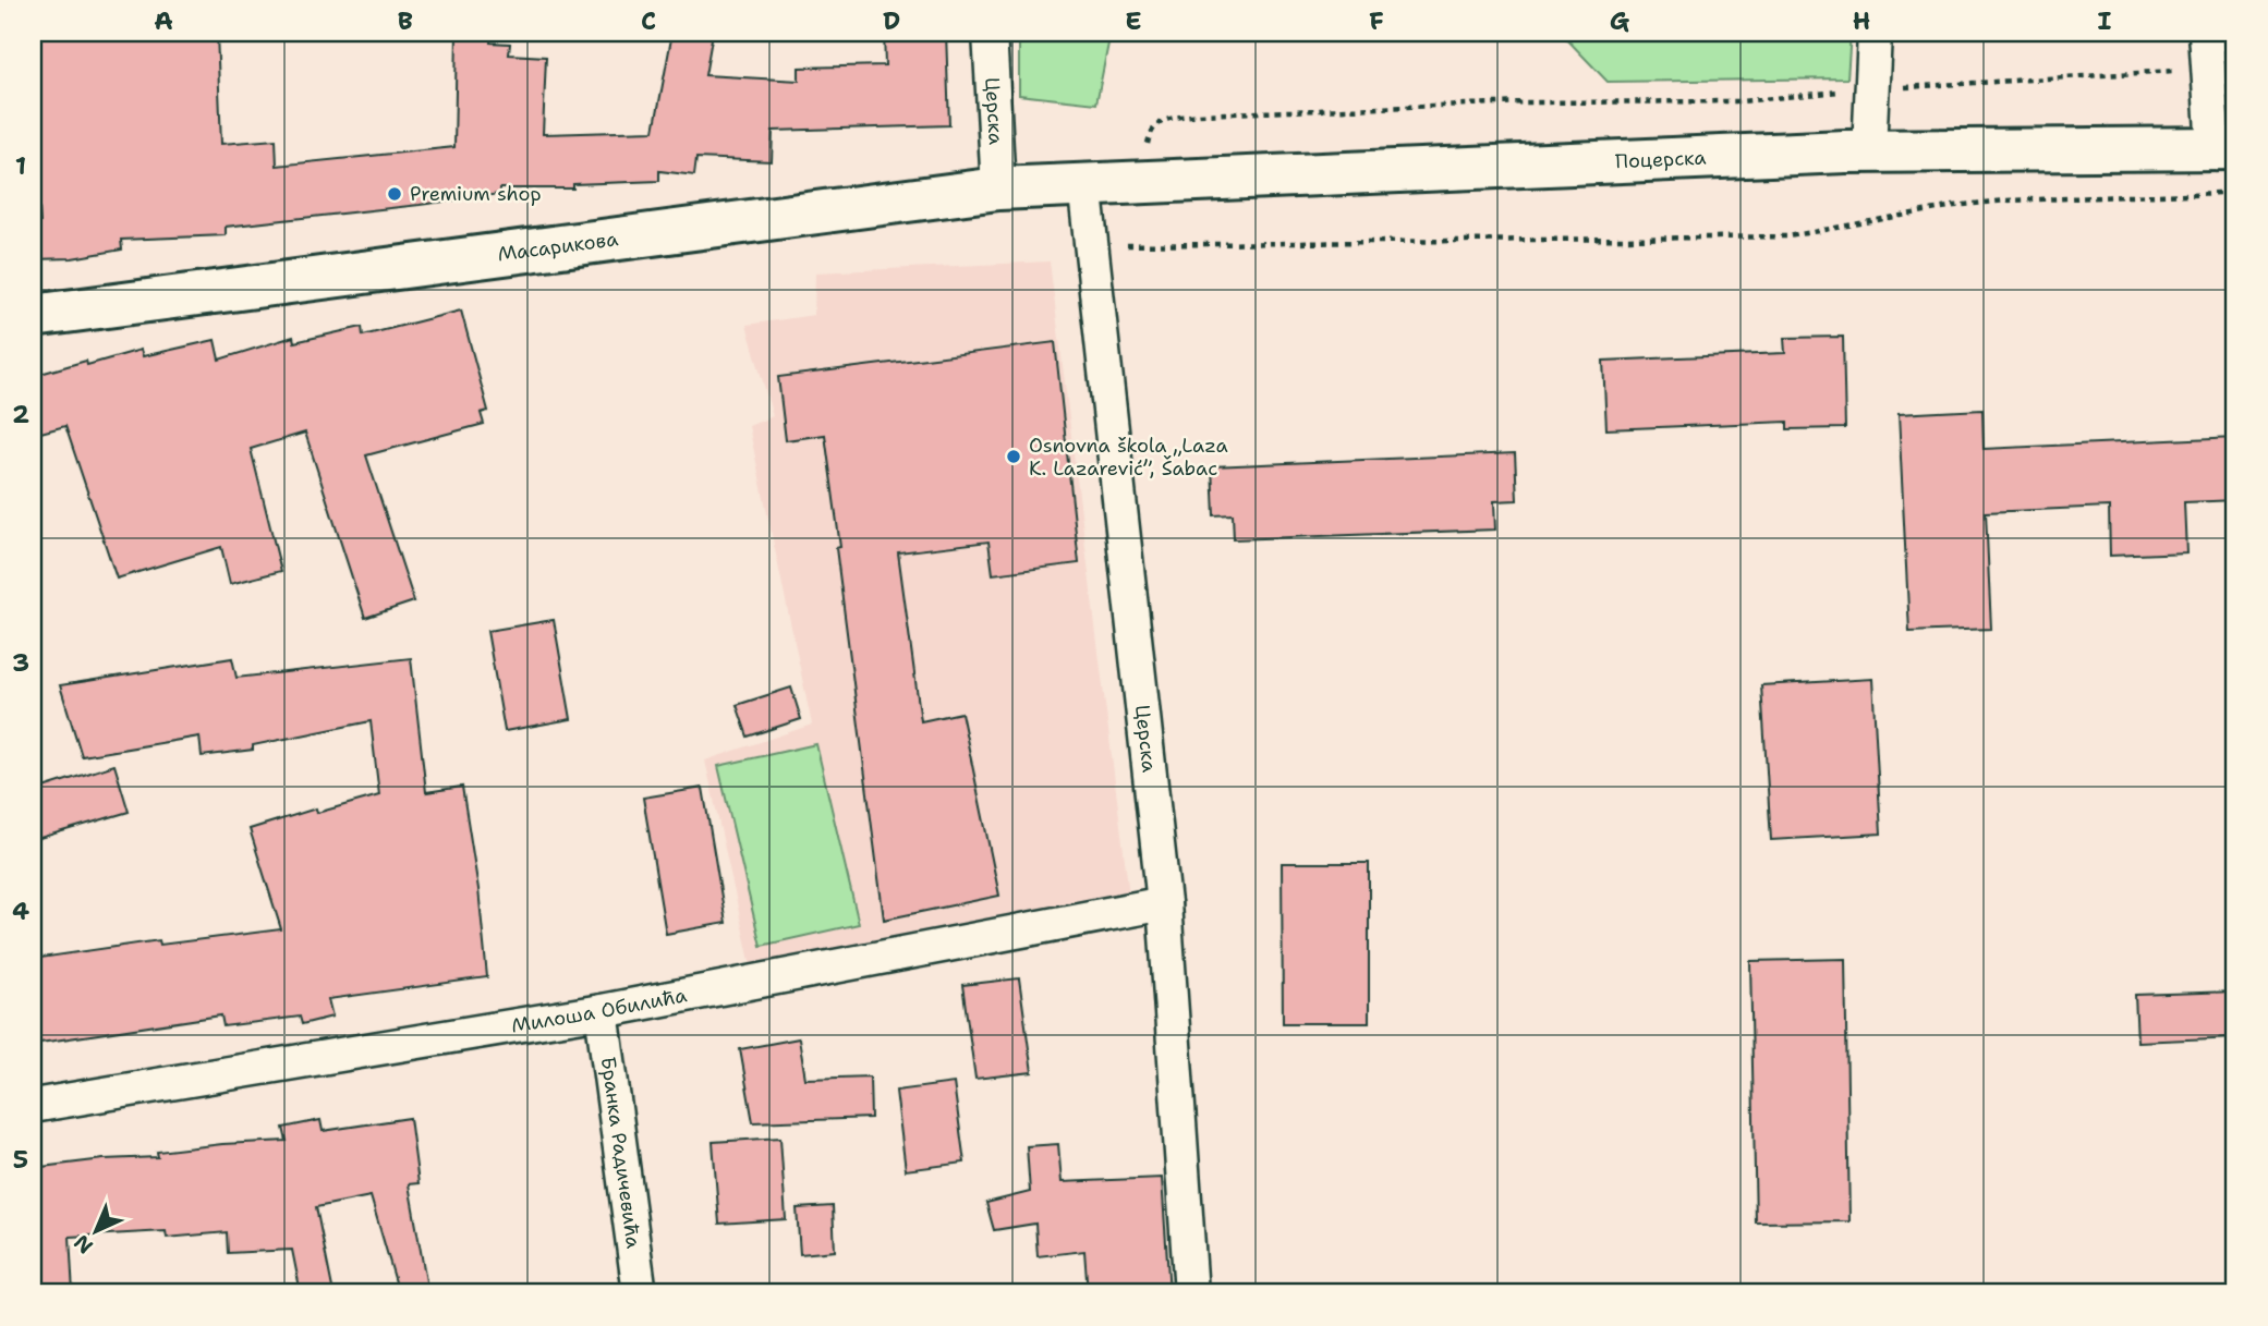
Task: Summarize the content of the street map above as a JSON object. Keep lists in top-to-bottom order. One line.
{"streets":{"main road":["Поцерска","Масарикова"],"street":["Церска","Милоша Обилића","Бранка Радичевића"]},"crossings":[["Церска","Поцерска"],["Церска","Масарикова"],["Церска","Милоша Обилића"],["Поцерска","Масарикова"],["Милоша Обилића","Бранка Радичевића"]],"places":["Premium shop","Osnovna škola „Laza K. Lazarević”, Šabac"],"north":"bottom left","grid":{"columns":["A","B","C","D","E","F","G","H","I"],"rows":["1","2","3","4","5"]}}
